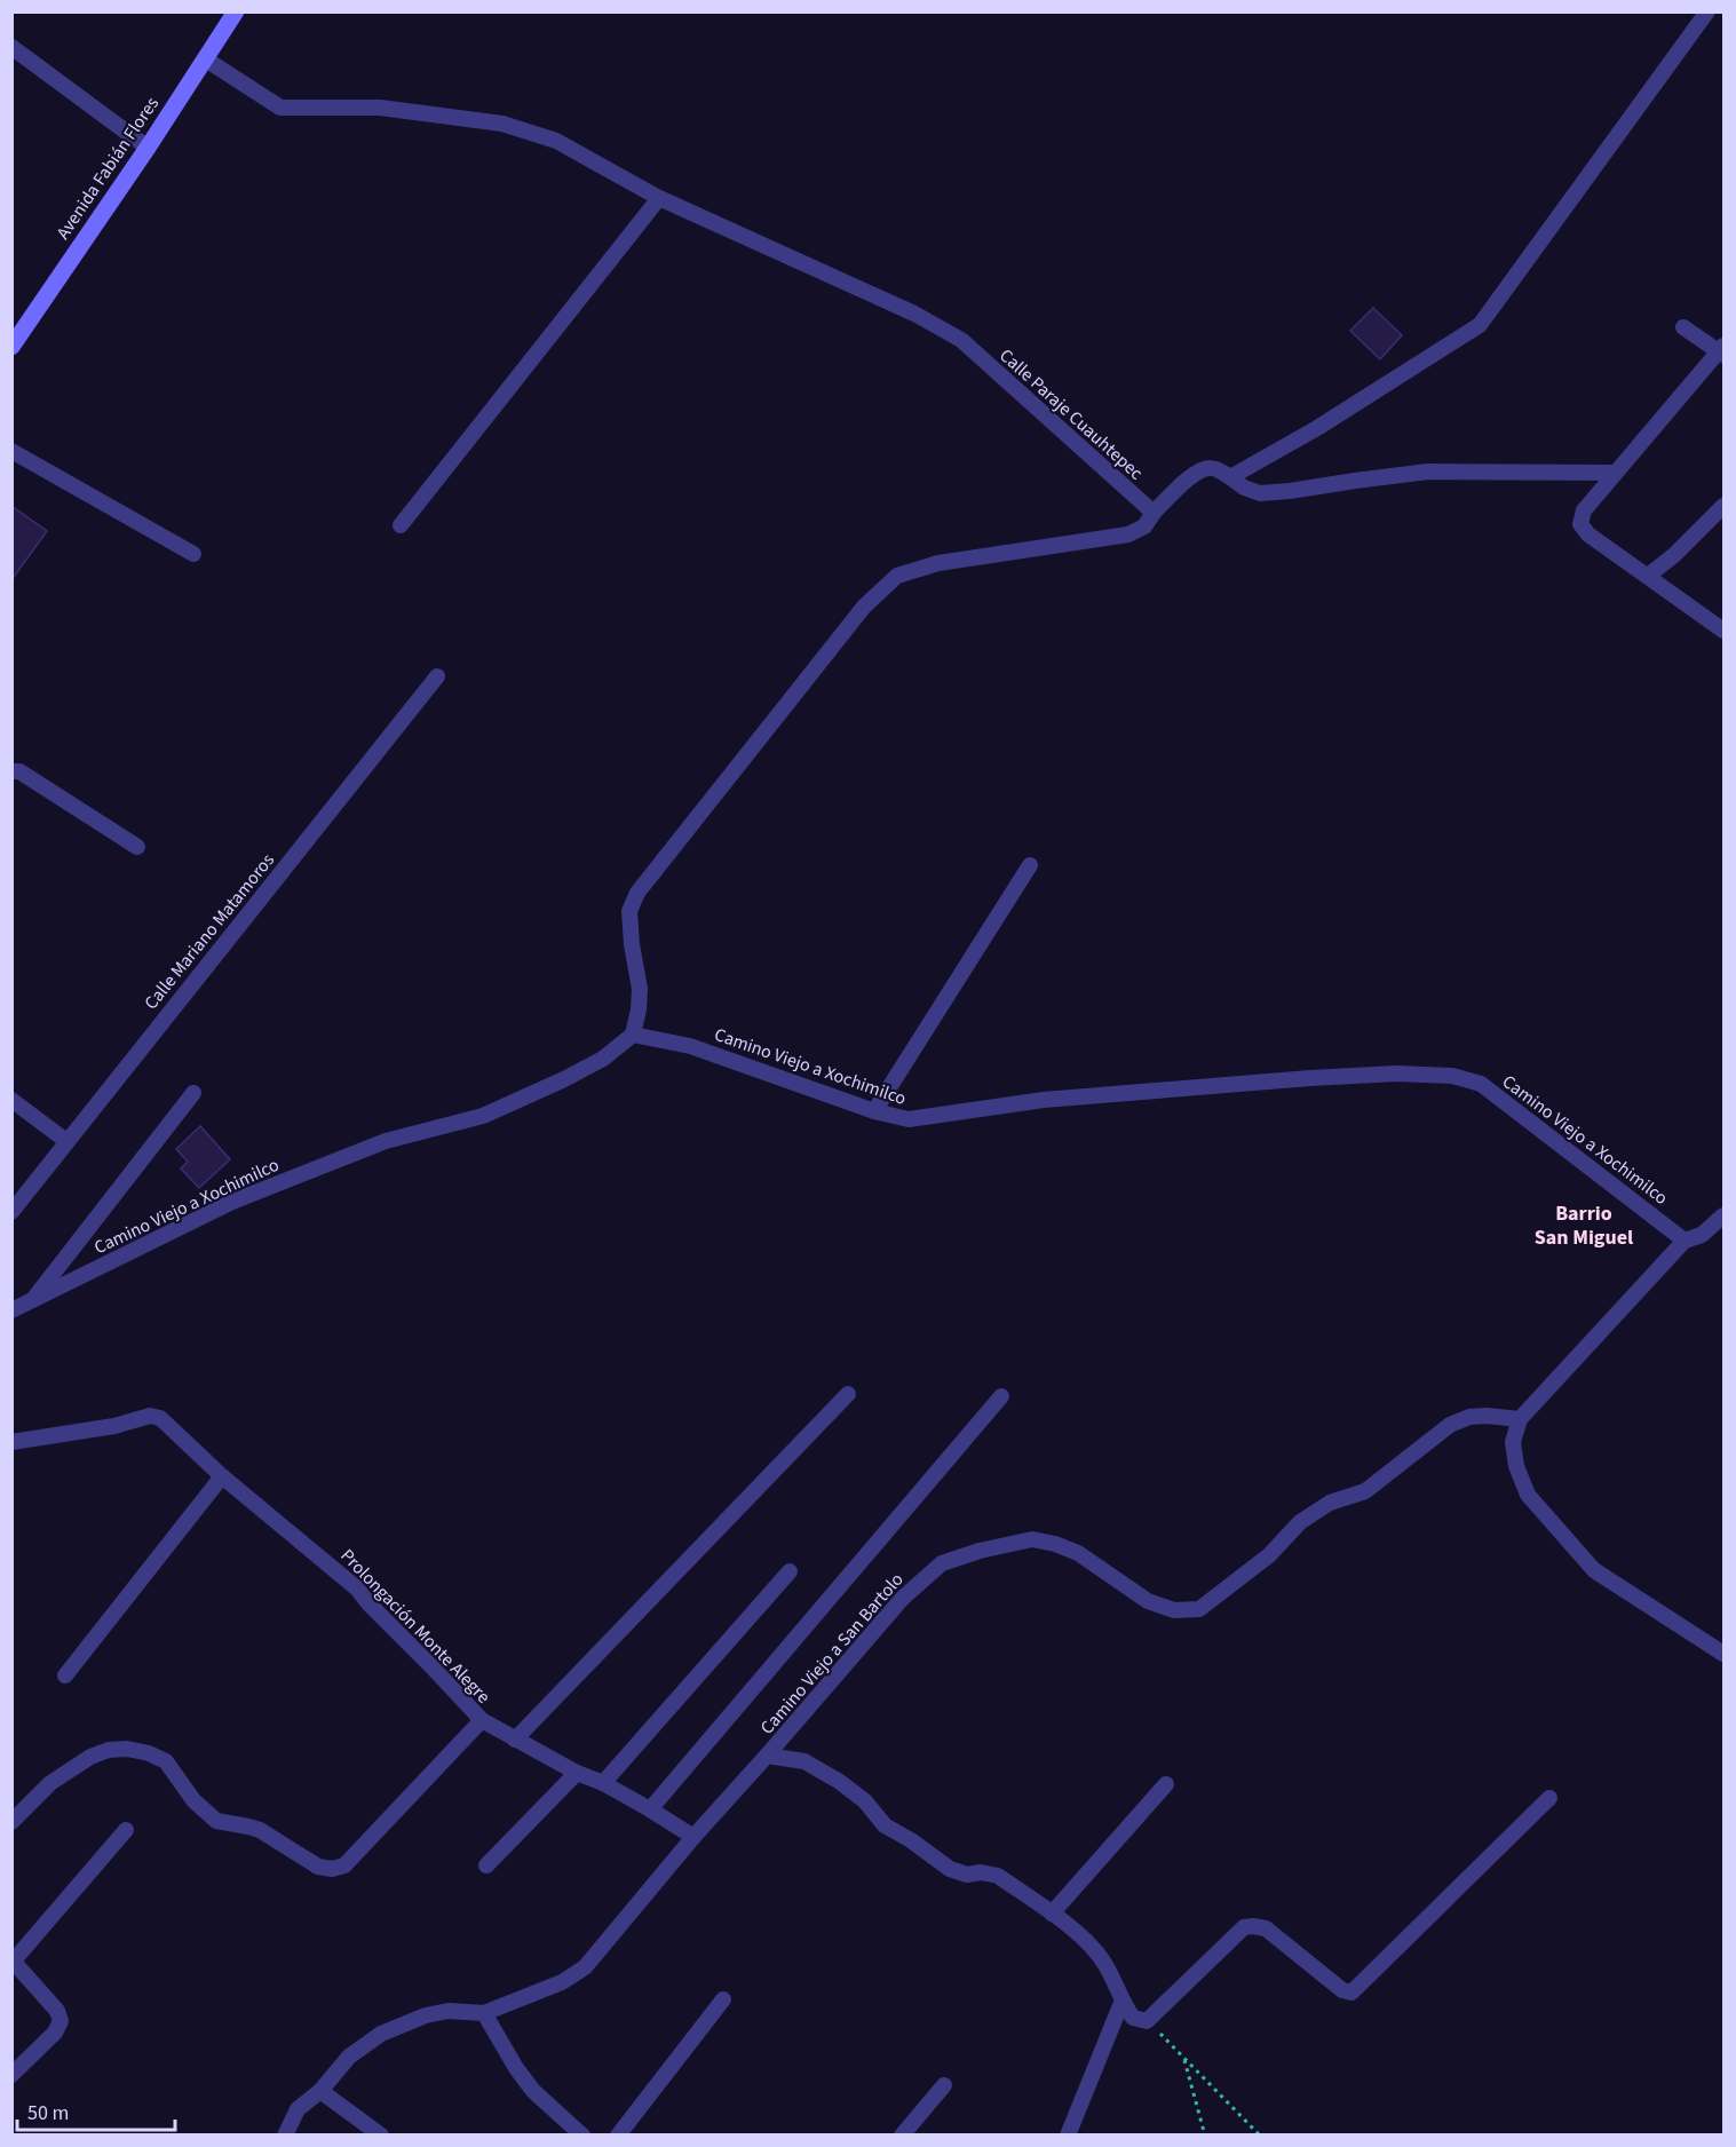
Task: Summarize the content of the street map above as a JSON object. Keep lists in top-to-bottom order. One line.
{"streets":{"main road":["Avenida Fabián Flores"],"street":["Calle Paraje Cuauhtepec","Calle Mariano Matamoros","Camino Viejo a Xochimilco","Prolongación Monte Alegre","Camino Viejo a San Bartolo"]},"crossings":[["Avenida Fabián Flores","Calle Paraje Cuauhtepec"],["Prolongación Monte Alegre","Camino Viejo a San Bartolo"]],"districts":["Barrio San Miguel"],"scale_bar":"50 m"}
